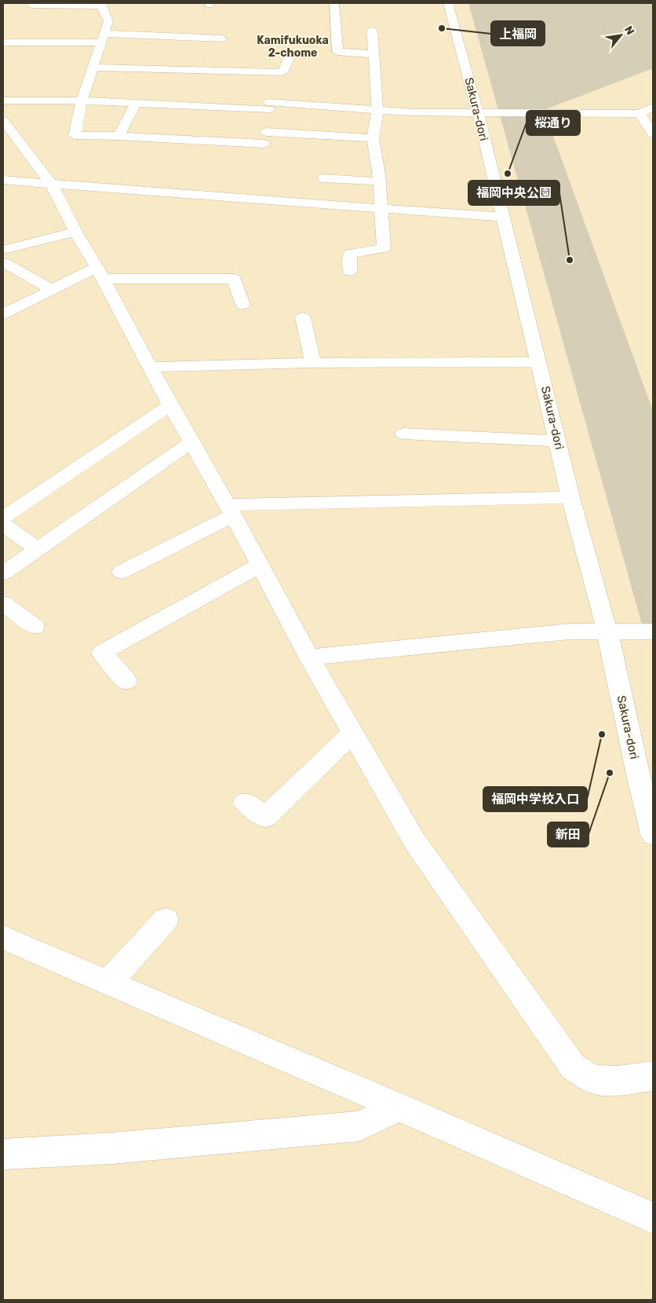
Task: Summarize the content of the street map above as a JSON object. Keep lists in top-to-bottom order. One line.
{"streets":{"street":["Sakura-dori"]},"districts":["Kamifukuoka 2-chome"],"places":["上福岡","桜通り","福岡中央公園","福岡中学校入口","新田"],"north":"top right"}
